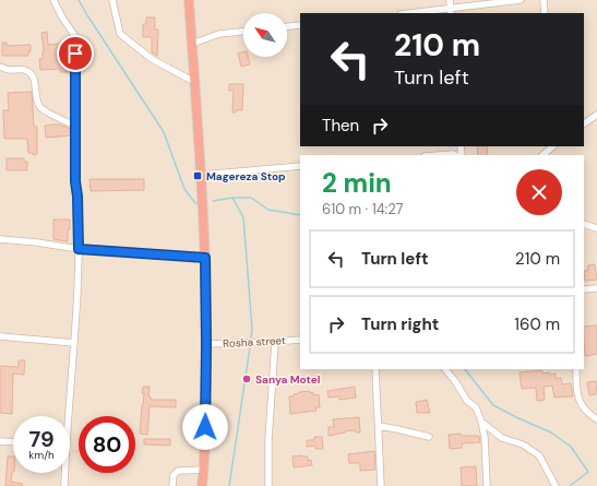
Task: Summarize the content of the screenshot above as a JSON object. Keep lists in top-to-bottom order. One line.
{"streets":{"street":["Rosha street"]},"places":{"transit":["Magereza Stop"],"other":["Sanya Motel"]},"north":"top left","page":{"turn":["210 m","Turn left"],"then":"Then","heading":["2 min","610 m · 14:27"],"list":[{"name":"Turn left","value":"210 m"},{"name":"Turn right","value":"160 m"}],"speed":"79 km/h","limit":"80"}}
